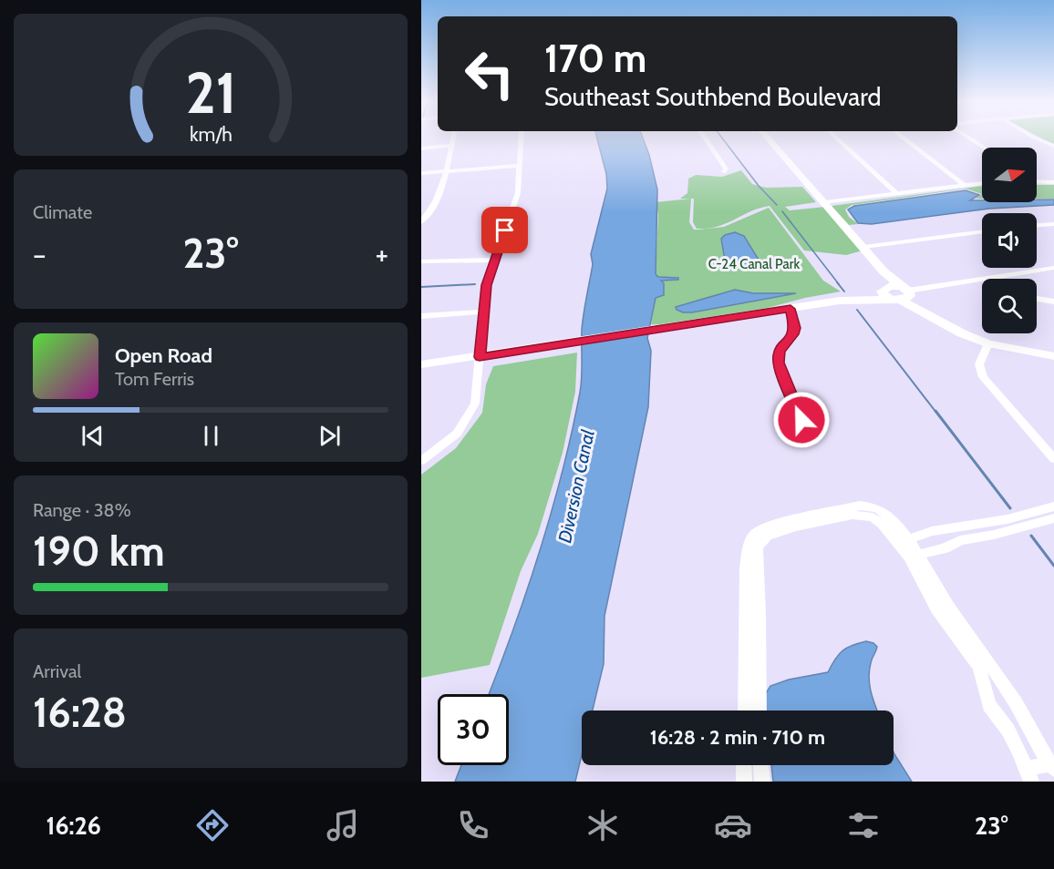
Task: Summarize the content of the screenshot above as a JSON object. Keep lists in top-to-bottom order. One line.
{"water":["Diversion Canal"],"parks":["C-24 Canal Park"],"north":"right","page":{"turn":["170 m","Southeast Southbend Boulevard"],"tile":["Climate",["Range · 38%","190 km"],["Arrival","16:28"]],"heat":["−","23°","+"],"song":["Open Road","Tom Ferris"],"limit":"30","trip":"16:28 · 2 min · 710 m","tabs":["16:26","23°"],"gauge":["21","km/h"]}}
